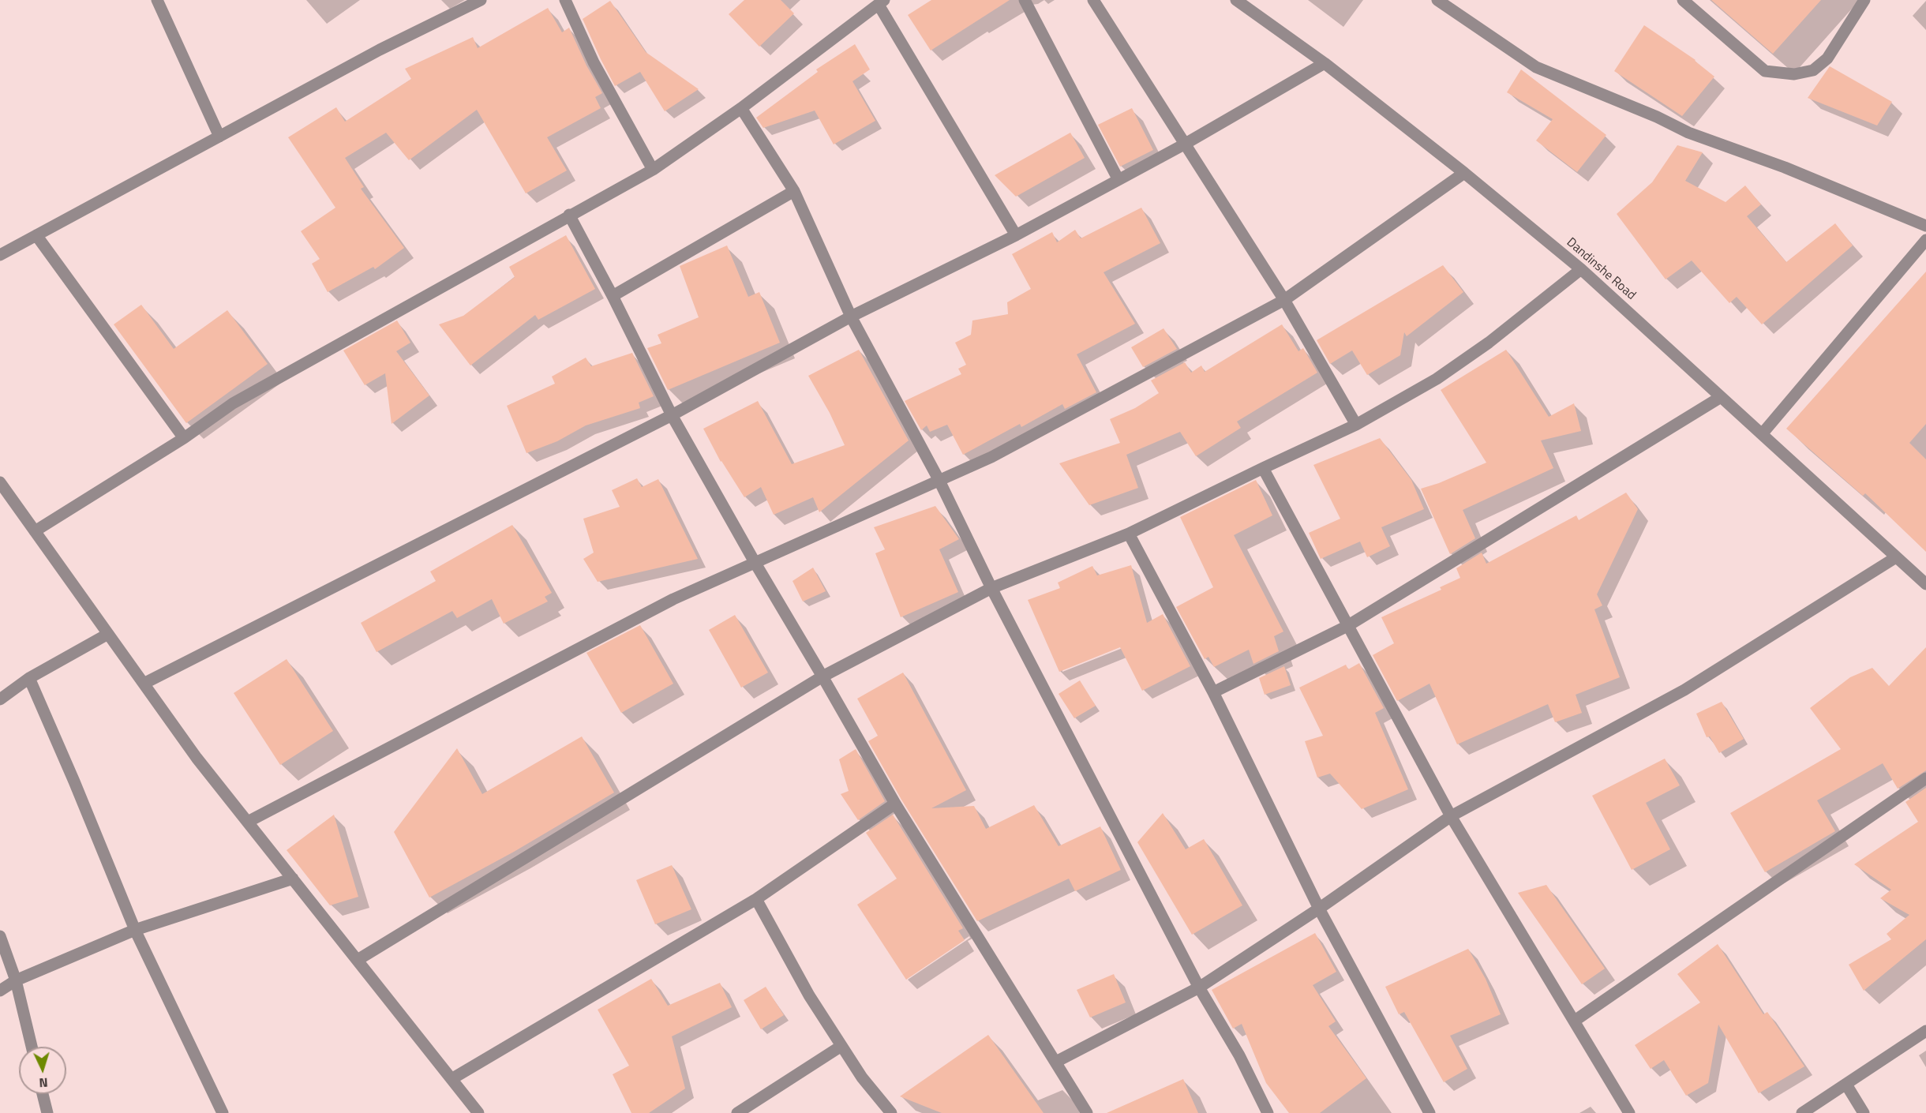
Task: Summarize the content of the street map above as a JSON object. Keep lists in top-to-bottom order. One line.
{"streets":{"street":["Dandinshe Road"]},"north":"bottom"}
